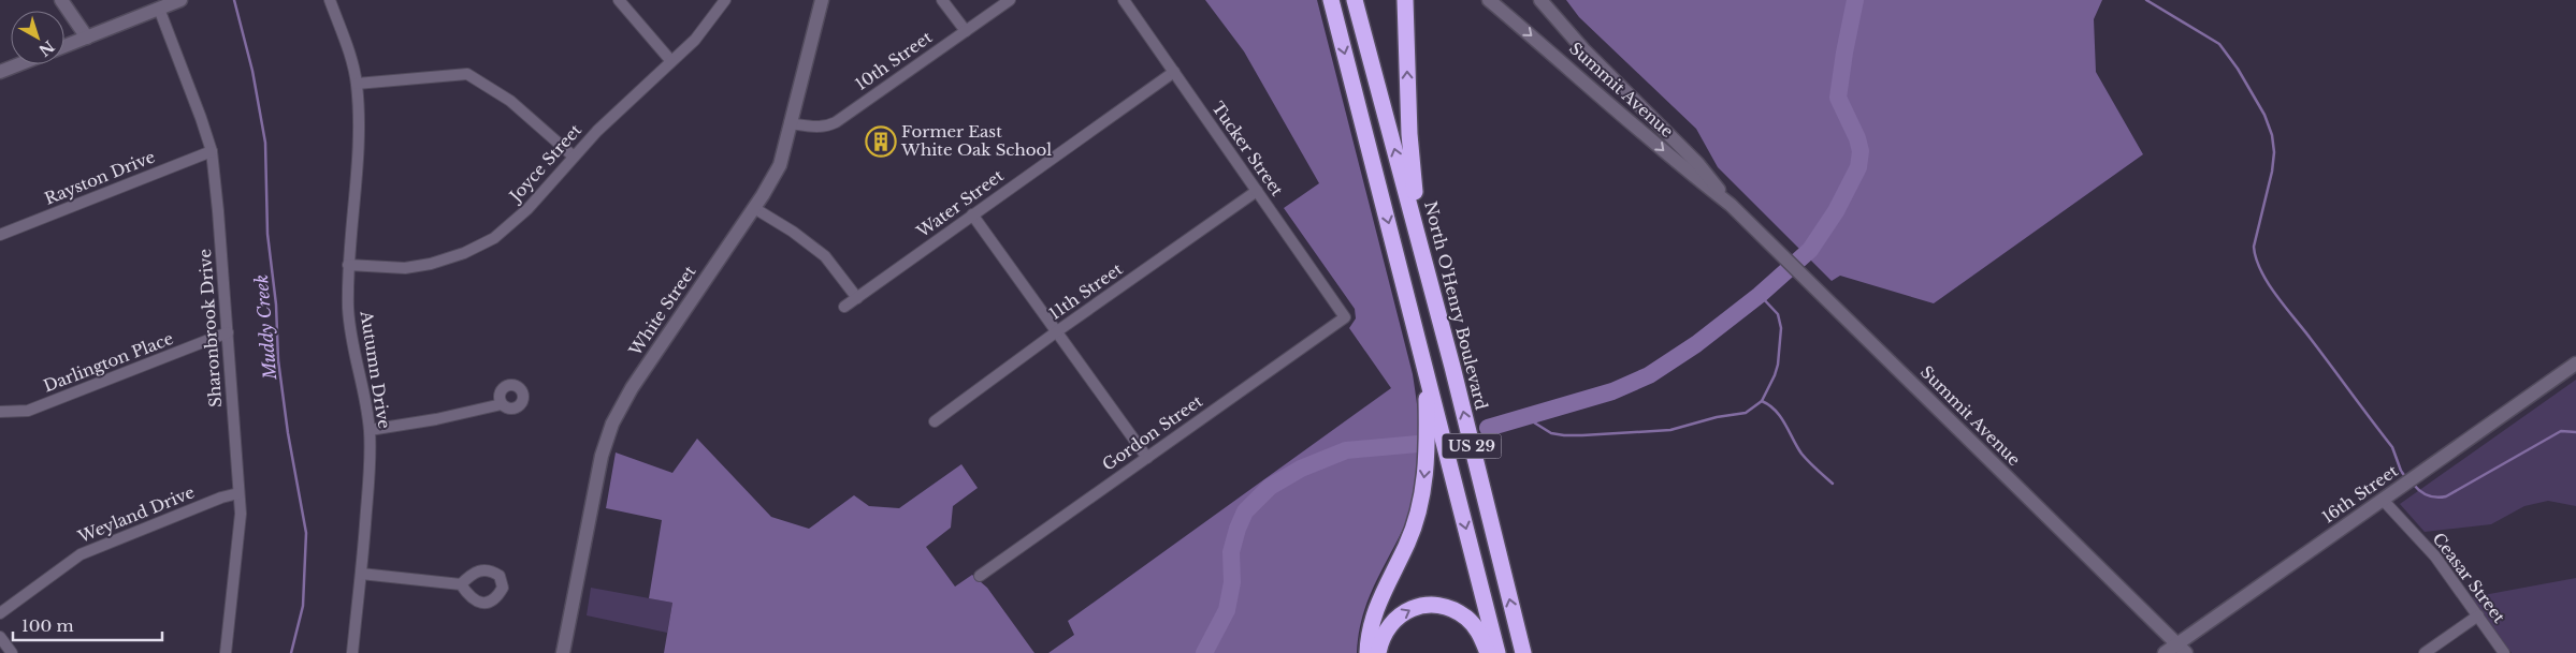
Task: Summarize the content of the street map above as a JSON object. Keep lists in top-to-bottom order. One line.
{"streets":{"highway":["North O'Henry Boulevard","US 29"],"street":["10th Street","Summit Avenue","Tucker Street","Joyce Street","Rayston Drive","Water Street","11th Street","White Street","Sharonbrook Drive","Darlington Place","Autumn Drive","Gordon Street","16th Street","Weyland Drive","Ceasar Street"]},"crossings":[["10th Street","White Street"],["Summit Avenue","16th Street"],["Tucker Street","Water Street"],["Tucker Street","11th Street"],["Tucker Street","Gordon Street"],["Joyce Street","Autumn Drive"],["Rayston Drive","Sharonbrook Drive"],["Sharonbrook Drive","Darlington Place"],["Sharonbrook Drive","Weyland Drive"],["16th Street","Ceasar Street"]],"water":["Muddy Creek"],"places":{"building":["Former East White Oak School"]},"scale_bar":"100 m","north":"bottom right"}
